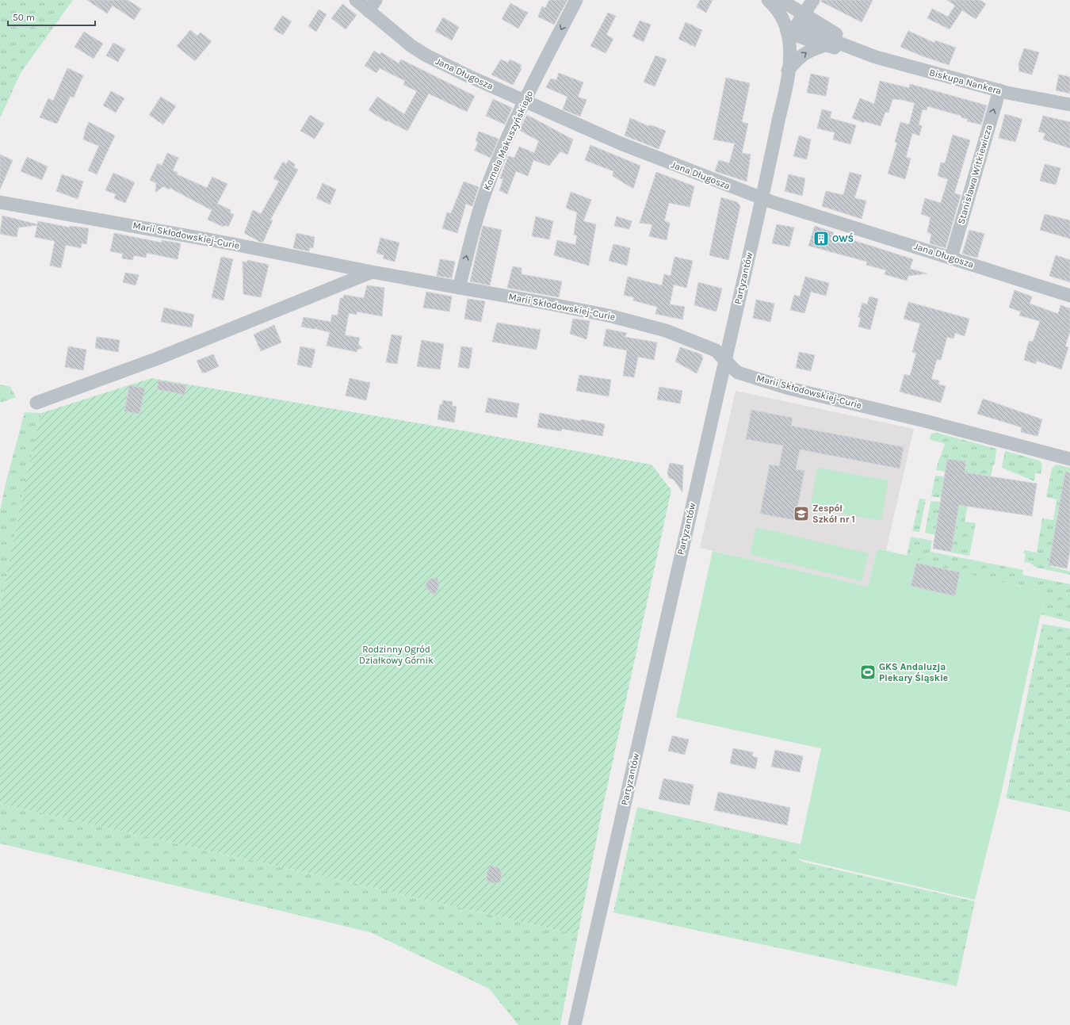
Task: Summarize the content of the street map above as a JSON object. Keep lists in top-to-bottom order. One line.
{"streets":{"street":["Jana Długosza","Biskupa Nankera","Kornela Makuszyńskiego","Stanisława Witkiewicza","Marii Skłodowskiej-Curie","Partyzantów"]},"crossings":[["Jana Długosza","Kornela Makuszyńskiego"],["Jana Długosza","Stanisława Witkiewicza"],["Jana Długosza","Partyzantów"],["Biskupa Nankera","Stanisława Witkiewicza"],["Biskupa Nankera","Partyzantów"],["Kornela Makuszyńskiego","Marii Skłodowskiej-Curie"],["Marii Skłodowskiej-Curie","Partyzantów"]],"one_way":["Stanisława Witkiewicza"],"parks":["Rodzinny Ogród Działkowy Górnik"],"places":{"building":["OWŚ"],"school or university":["Zespół Szkół nr 1"],"sports":["GKS Andaluzja Piekary Śląskie"]},"scale_bar":"50 m"}
